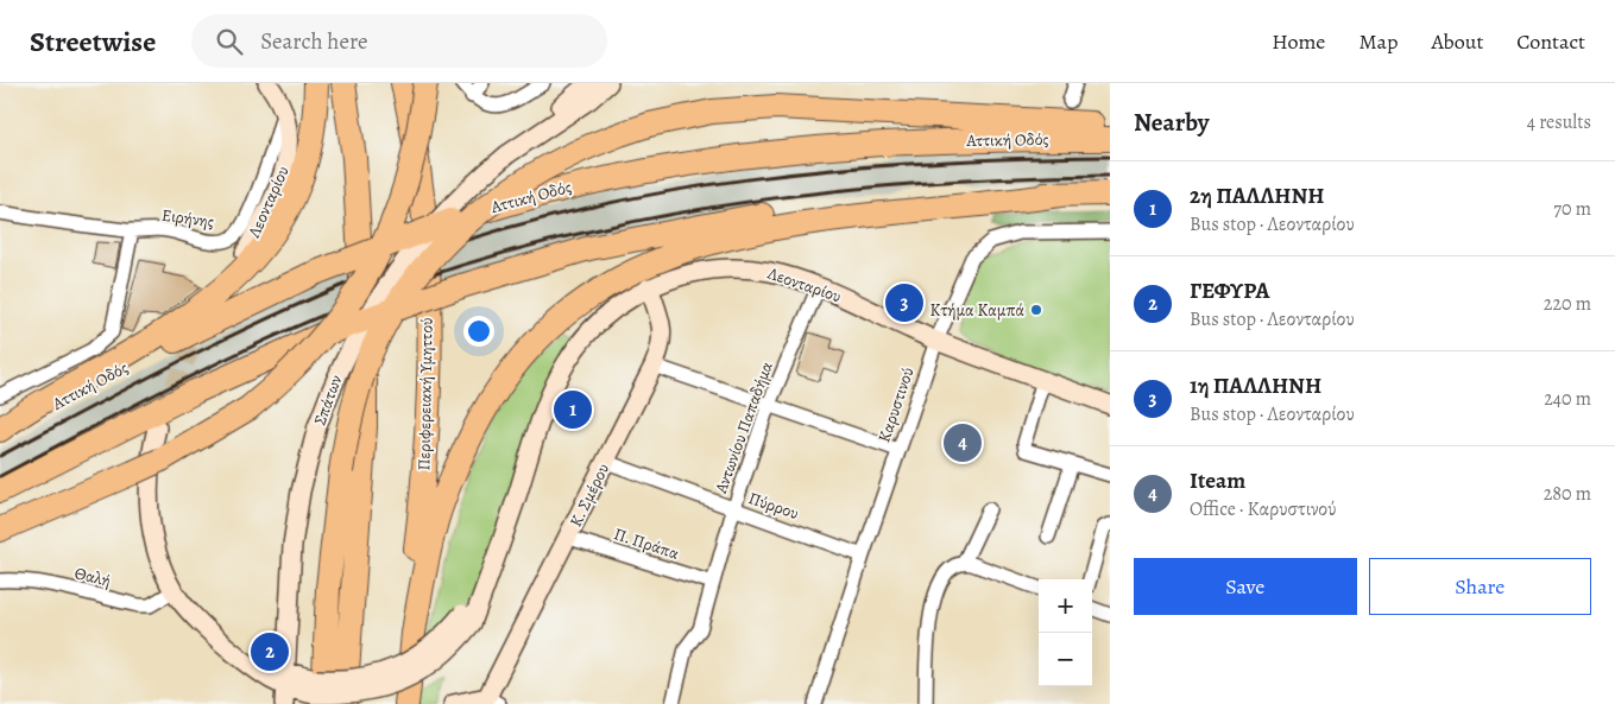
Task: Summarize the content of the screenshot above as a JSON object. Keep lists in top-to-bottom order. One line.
{"streets":{"highway":["Αττική Οδός","Περιφερειακή Υμηττού"],"street":["Λεονταρίου","Ειρήνης","Σπάτων","Καρυστινού","Αντωνίου Παπαδήμα","Κ. Σμέρου","Πύρρου","Π. Πράπα","Θαλή"]},"crossings":[["Λεονταρίου","Ειρήνης"],["Λεονταρίου","Σπάτων"],["Λεονταρίου","Καρυστινού"],["Λεονταρίου","Αντωνίου Παπαδήμα"],["Λεονταρίου","Κ. Σμέρου"],["Λεονταρίου","Θαλή"],["Καρυστινού","Πύρρου"],["Αντωνίου Παπαδήμα","Πύρρου"],["Αντωνίου Παπαδήμα","Π. Πράπα"],["Κ. Σμέρου","Πύρρου"],["Κ. Σμέρου","Π. Πράπα"]],"places":["Kτήμα Καμπά"],"page":{"header":"Streetwise","search":"Search here","nav":["Home","Map","About","Contact"],"heading":["Nearby","4 results"],"list":[{"mark":"1","name":"2η ΠΑΛΛΗΝΗ","note":"Bus stop · Λεονταρίου","value":"70 m"},{"mark":"2","name":"ΓΕΦΥΡΑ","note":"Bus stop · Λεονταρίου","value":"220 m"},{"mark":"3","name":"1η ΠΑΛΛΗΝΗ","note":"Bus stop · Λεονταρίου","value":"240 m"},{"mark":"4","name":"Iteam","note":"Office · Καρυστινού","value":"280 m"}],"pins":["3","1","4","2"],"buttons":["Save","Share"],"map_buttons":["+","−"]}}
